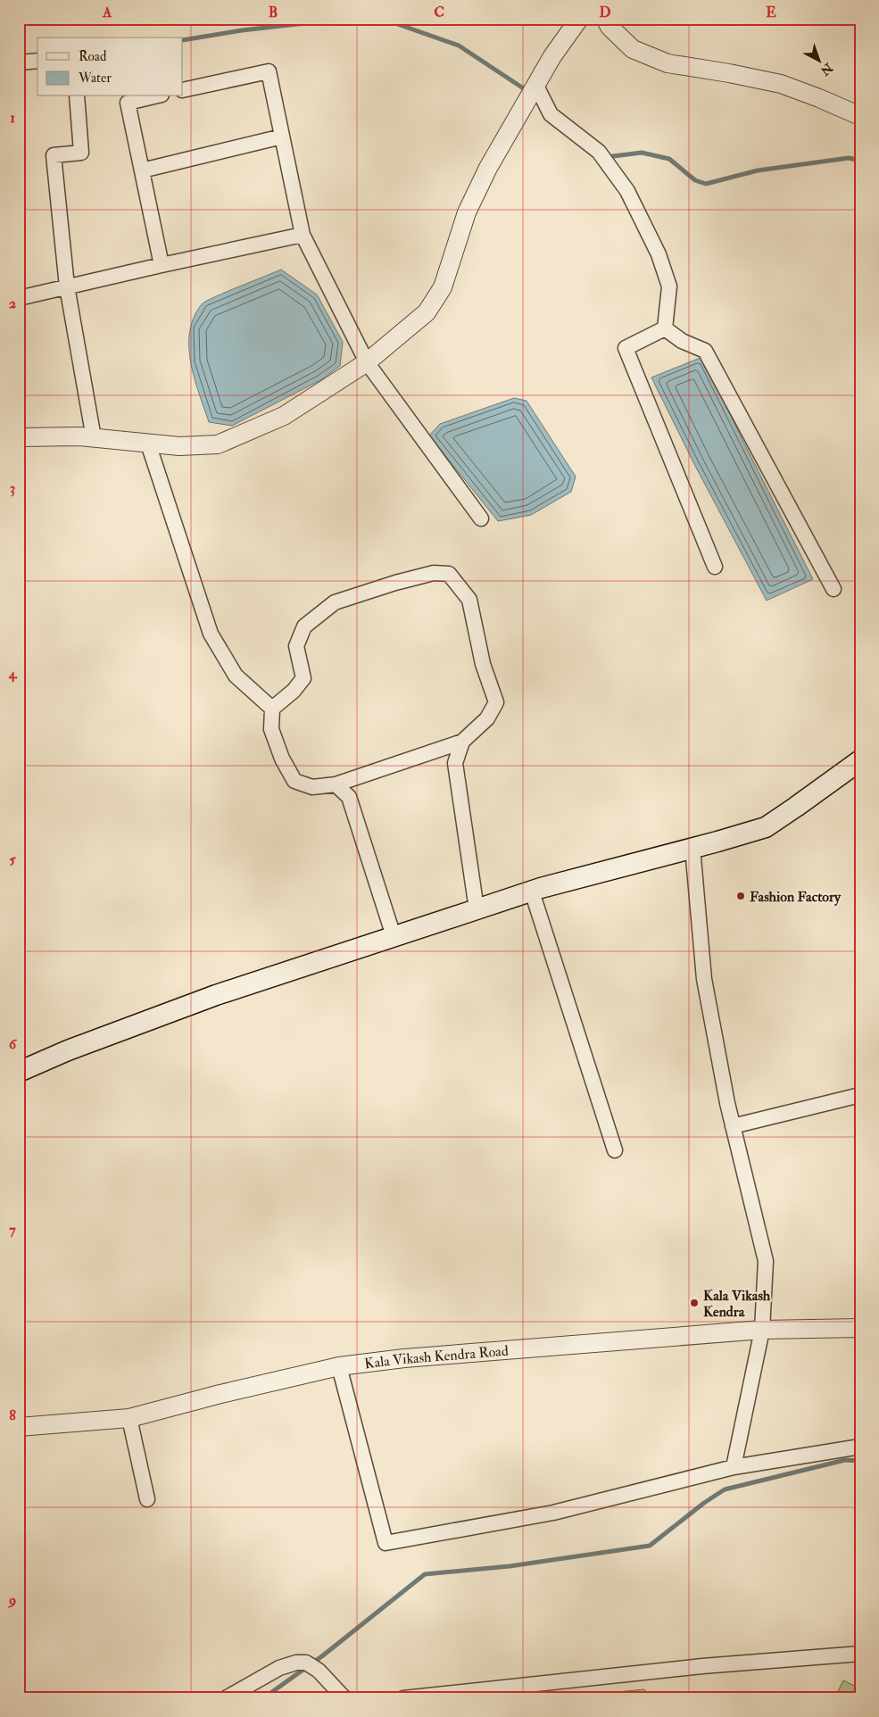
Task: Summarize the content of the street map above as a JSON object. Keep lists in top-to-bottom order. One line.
{"streets":{"street":["Kala Vikash Kendra Road"]},"places":["Fashion Factory","Kala Vikash Kendra"],"legend":["Road","Water"],"north":"bottom right","grid":{"columns":["A","B","C","D","E"],"rows":["1","2","3","4","5","6","7","8","9"]}}
